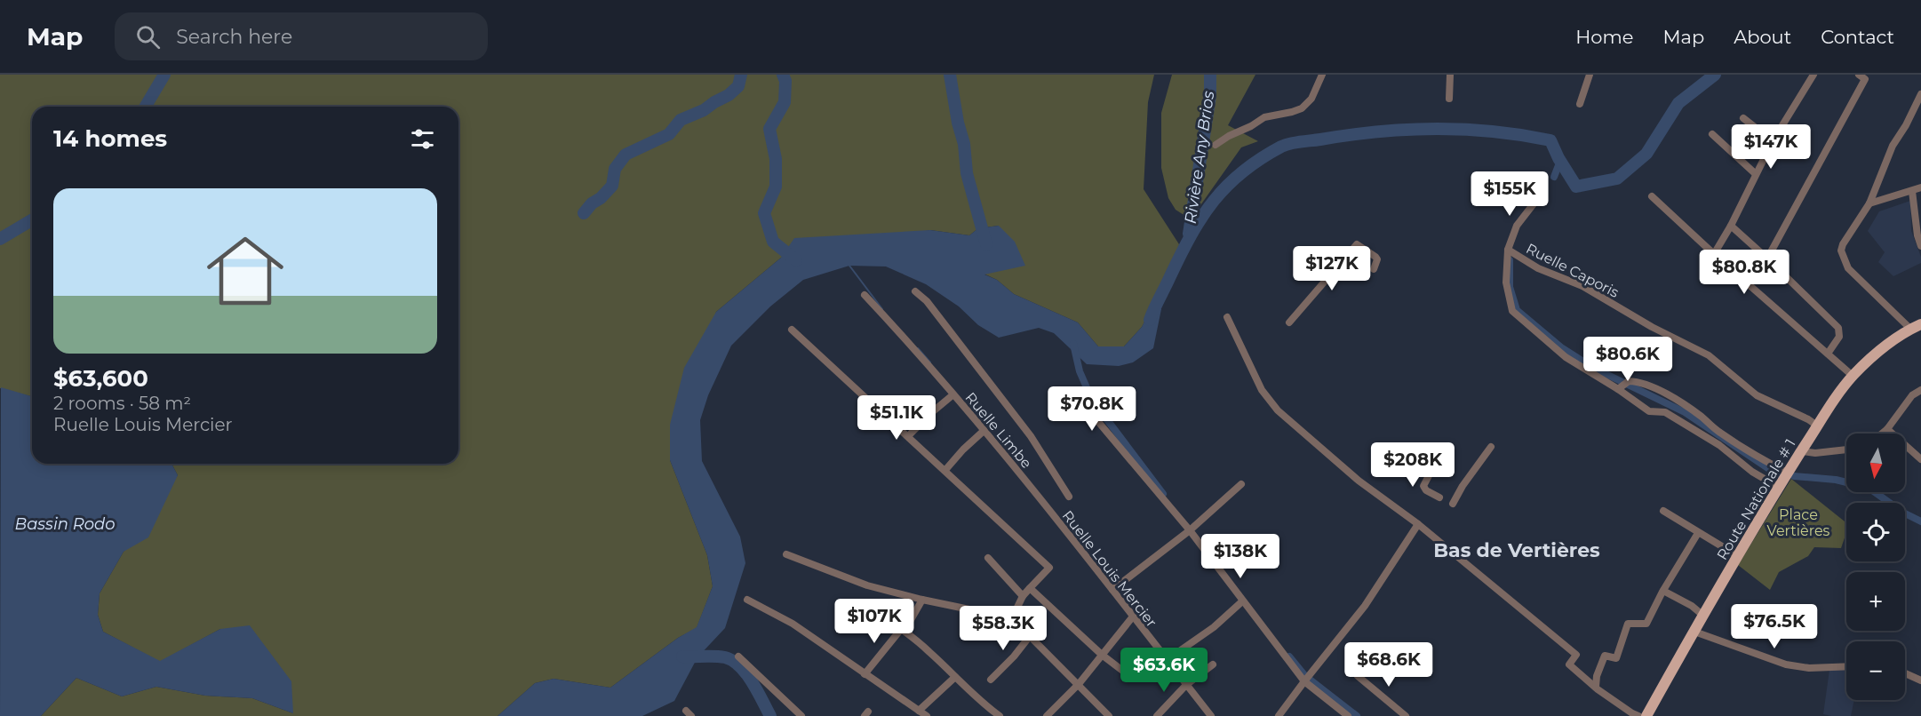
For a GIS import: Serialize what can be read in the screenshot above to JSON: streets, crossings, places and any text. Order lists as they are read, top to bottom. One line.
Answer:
{"streets":{"main road":["Route Nationale # 1"],"street":["Ruelle Caporis","Ruelle Limbe","Ruelle Louis Mercier"]},"crossings":[["Ruelle Caporis","Route Nationale # 1"],["Ruelle Limbe","Ruelle Louis Mercier"]],"districts":["Bas de Vertières"],"water":["Rivière Any Brios","Bassin Rodo"],"parks":["Place Vertières"],"north":"bottom","page":{"header":"Map","search":"Search here","nav":["Home","Map","About","Contact"],"heading":"14 homes","price":["$147K","$155K","$127K","$80.8K","$80.6K","$70.8K","$51.1K","$208K","$138K","$107K","$76.5K","$58.3K","$68.6K","$63.6K"],"list":[{"name":"$63,600","note":"2 rooms · 58 m² · Ruelle Louis Mercier"}],"map_buttons":["+","−"]}}
